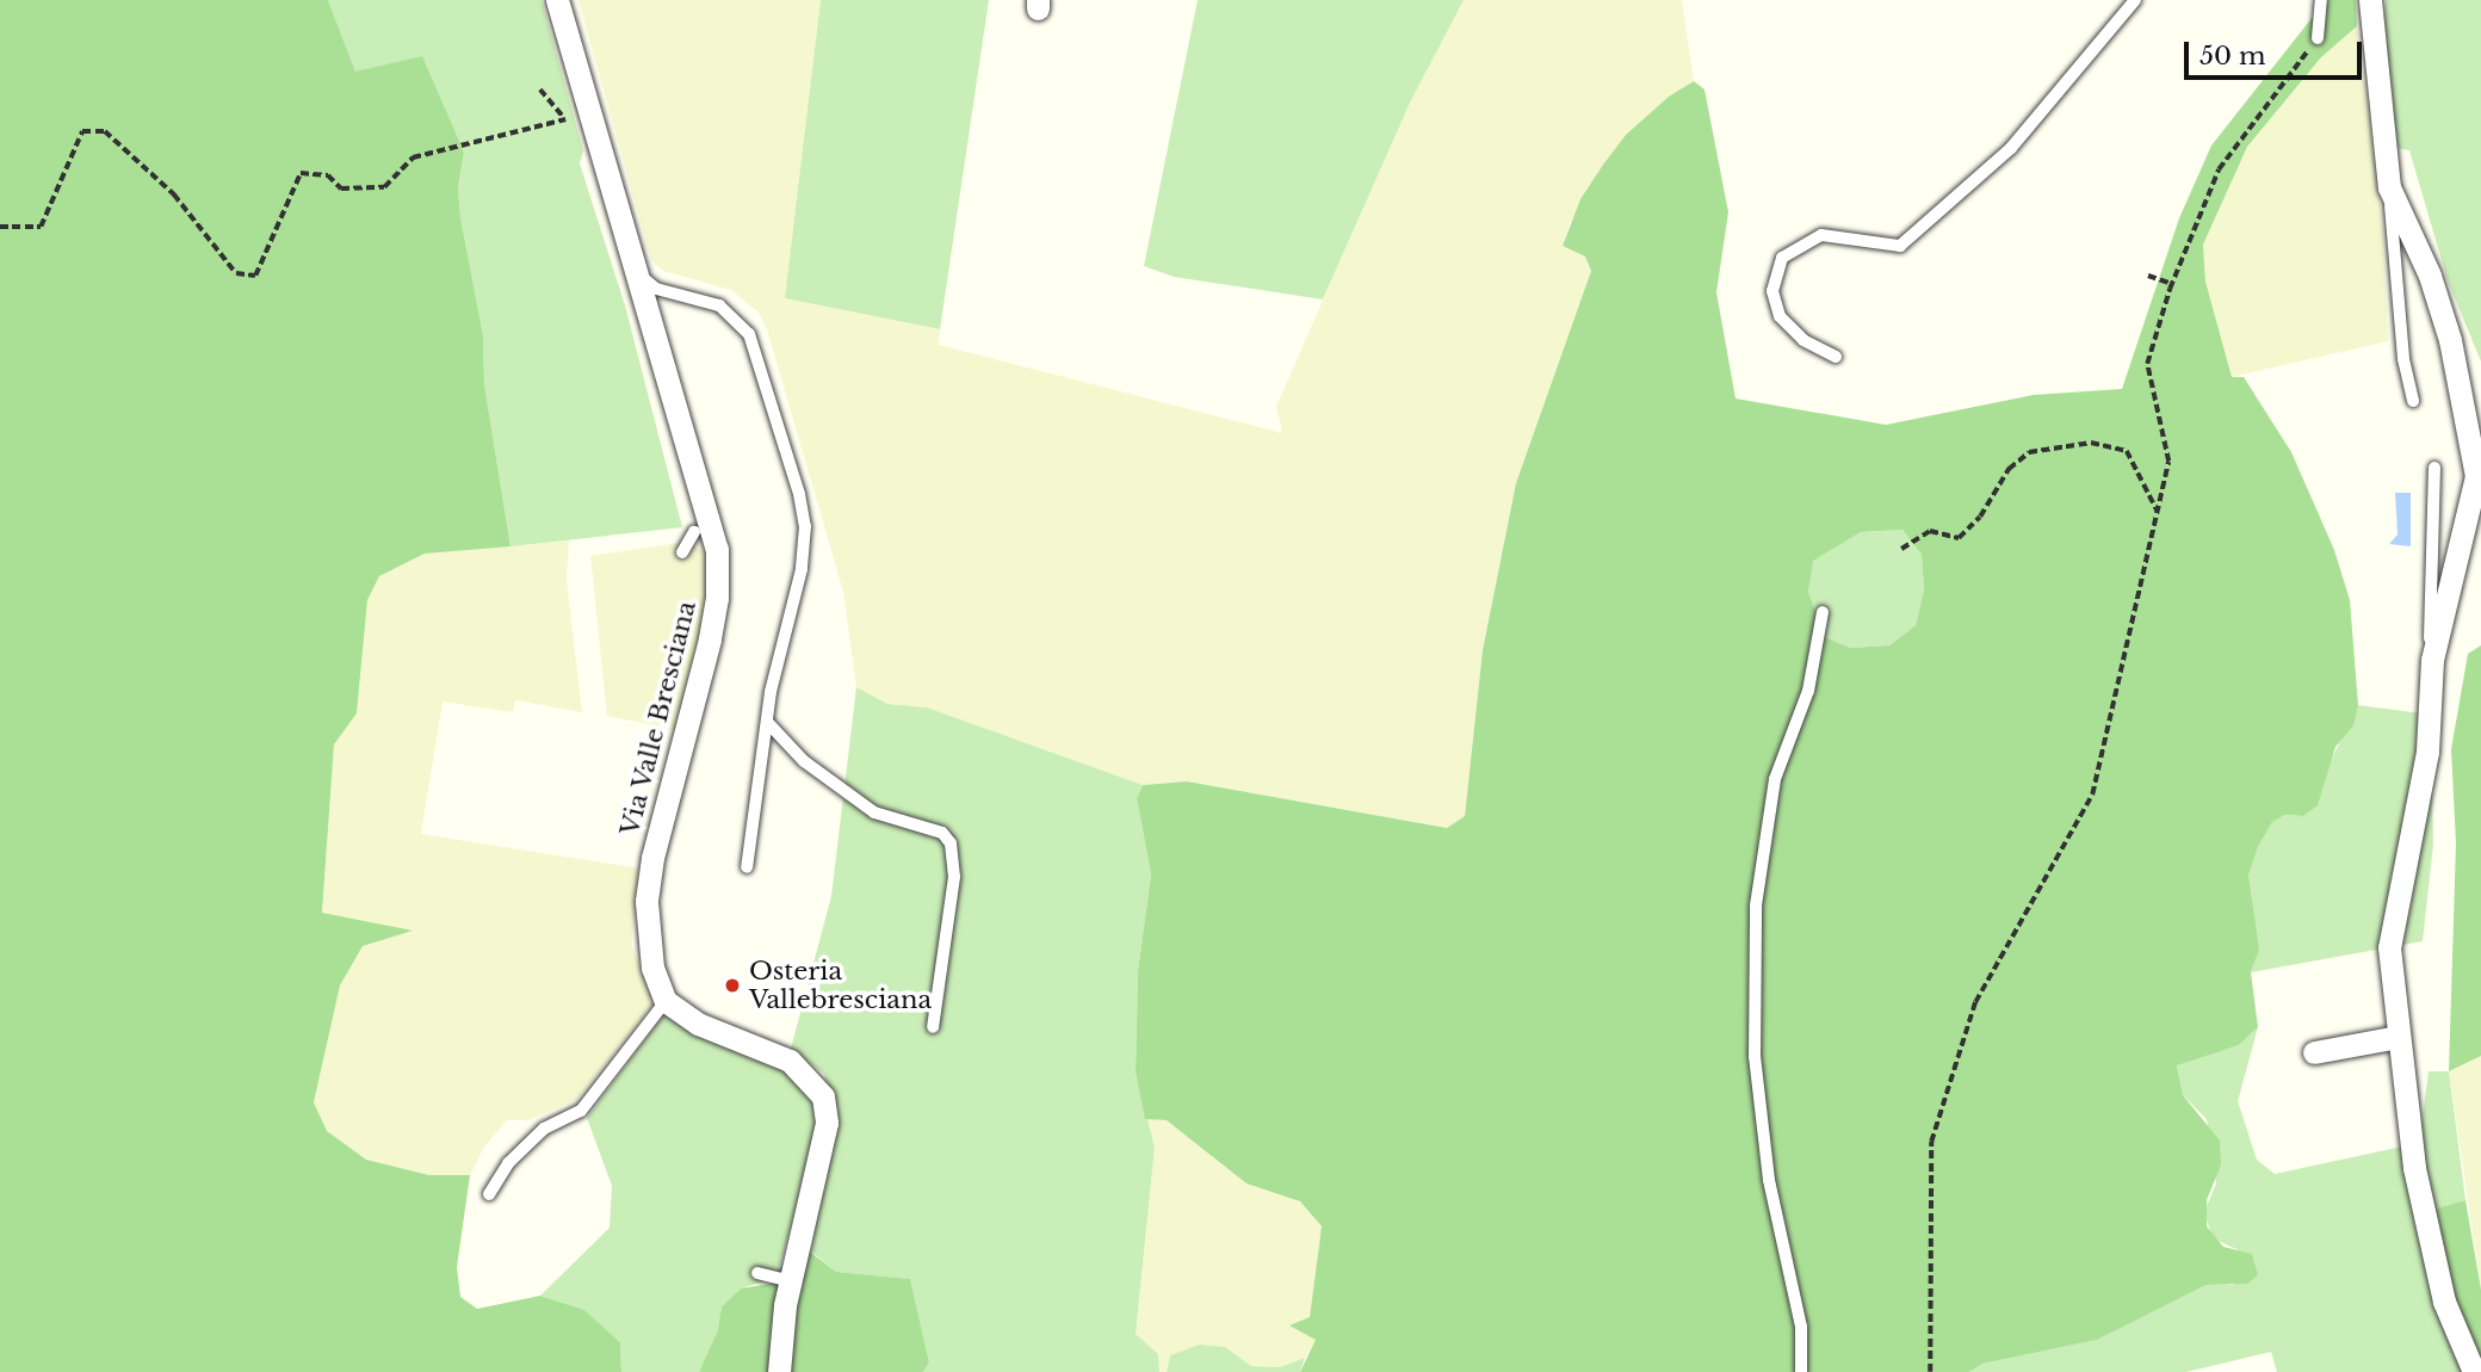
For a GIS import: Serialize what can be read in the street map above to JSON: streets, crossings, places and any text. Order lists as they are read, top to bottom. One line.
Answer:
{"streets":{"street":["Via Valle Bresciana"]},"places":["Osteria Vallebresciana"],"scale_bar":"50 m"}
